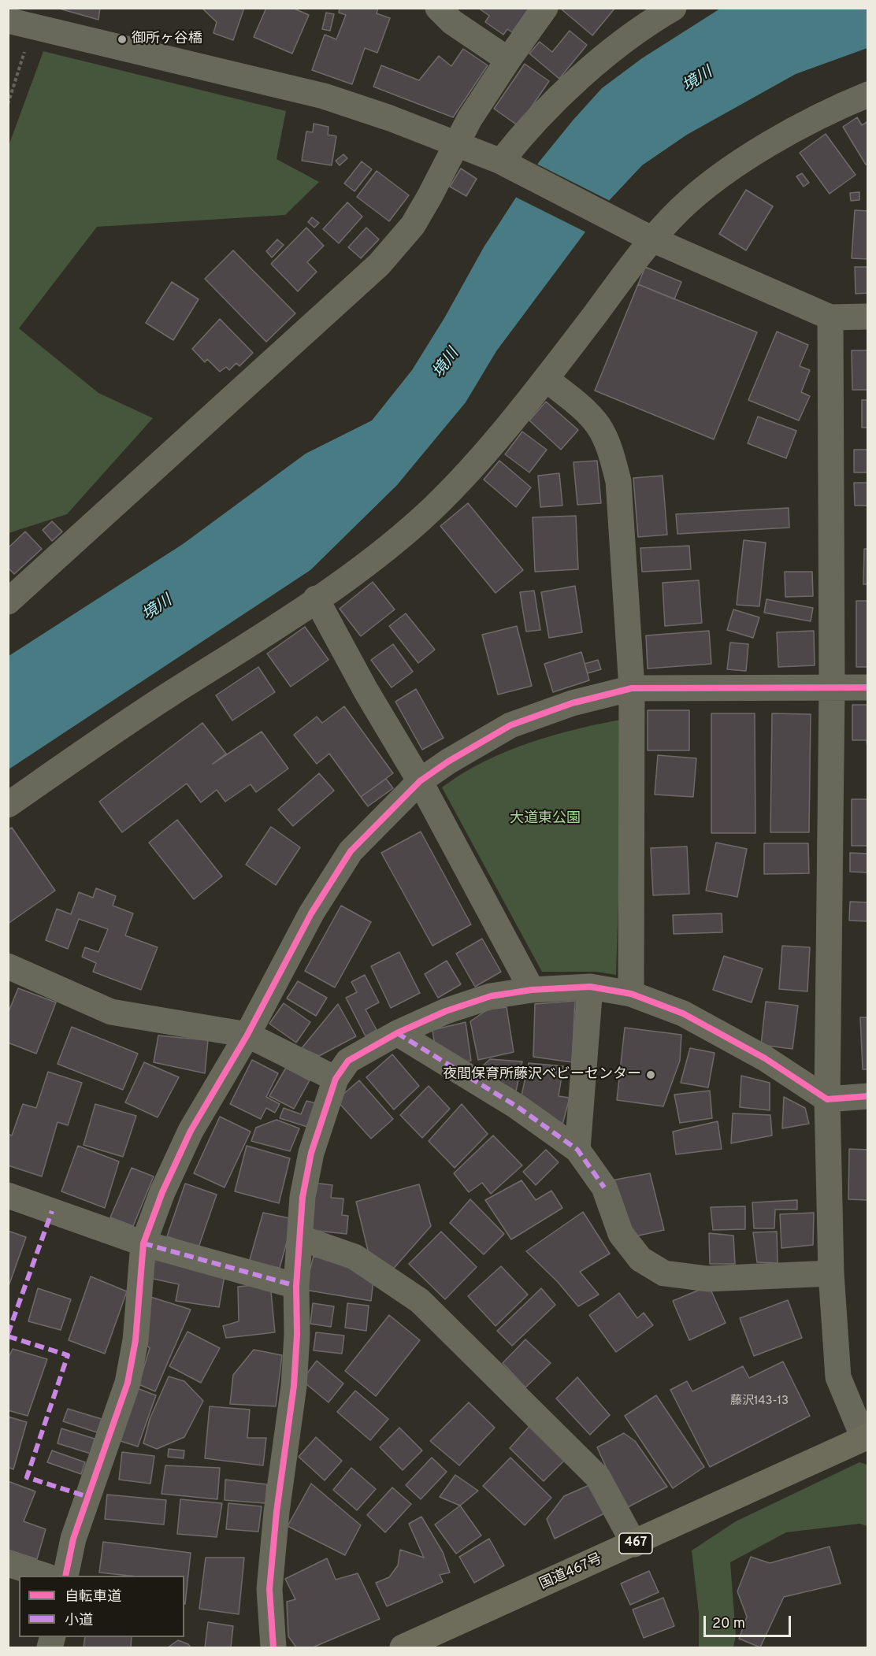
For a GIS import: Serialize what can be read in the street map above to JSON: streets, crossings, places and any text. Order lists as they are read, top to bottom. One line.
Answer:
{"streets":{"highway":["467","国道467号"]},"water":["境川"],"parks":["大道東公園"],"places":["御所ヶ谷橋","夜間保育所藤沢ベビーセンター"],"house_numbers":["藤沢143-13"],"legend":["自転車道","小道"],"scale_bar":"20 m"}
